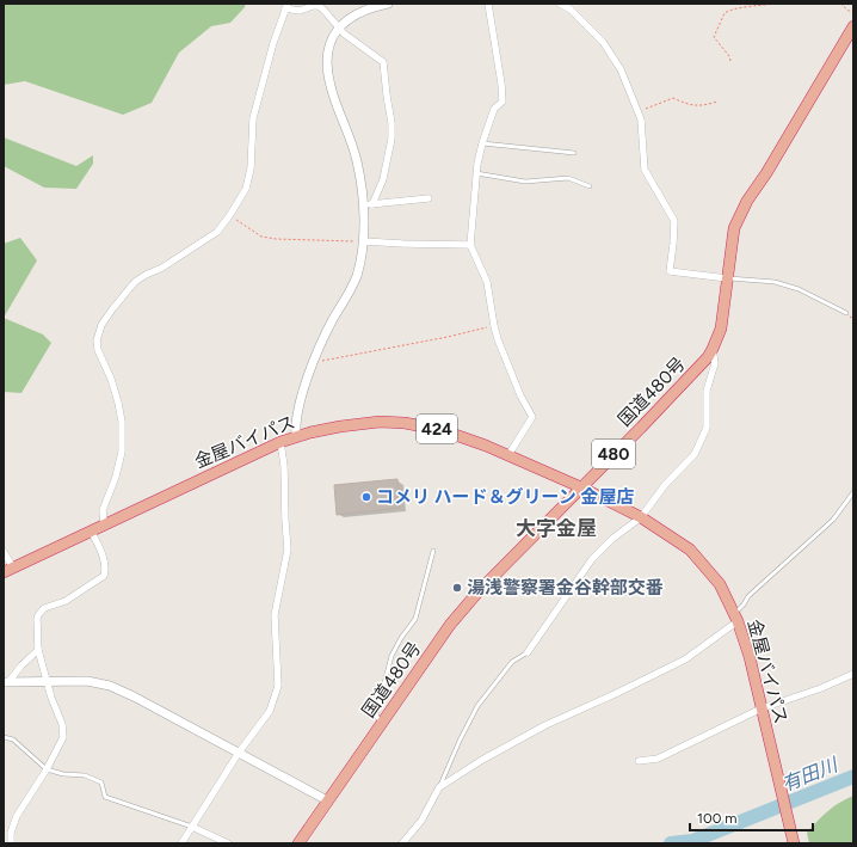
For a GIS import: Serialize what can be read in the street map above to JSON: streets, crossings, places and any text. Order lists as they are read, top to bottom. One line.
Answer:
{"streets":{"highway":["国道480号","424","金屋バイパス","480"]},"crossings":[["国道480号","金屋バイパス"]],"districts":["大字金屋"],"water":["有田川"],"places":["コメリ ハード＆グリーン 金屋店","湯浅警察署金谷幹部交番"],"scale_bar":"100 m"}
